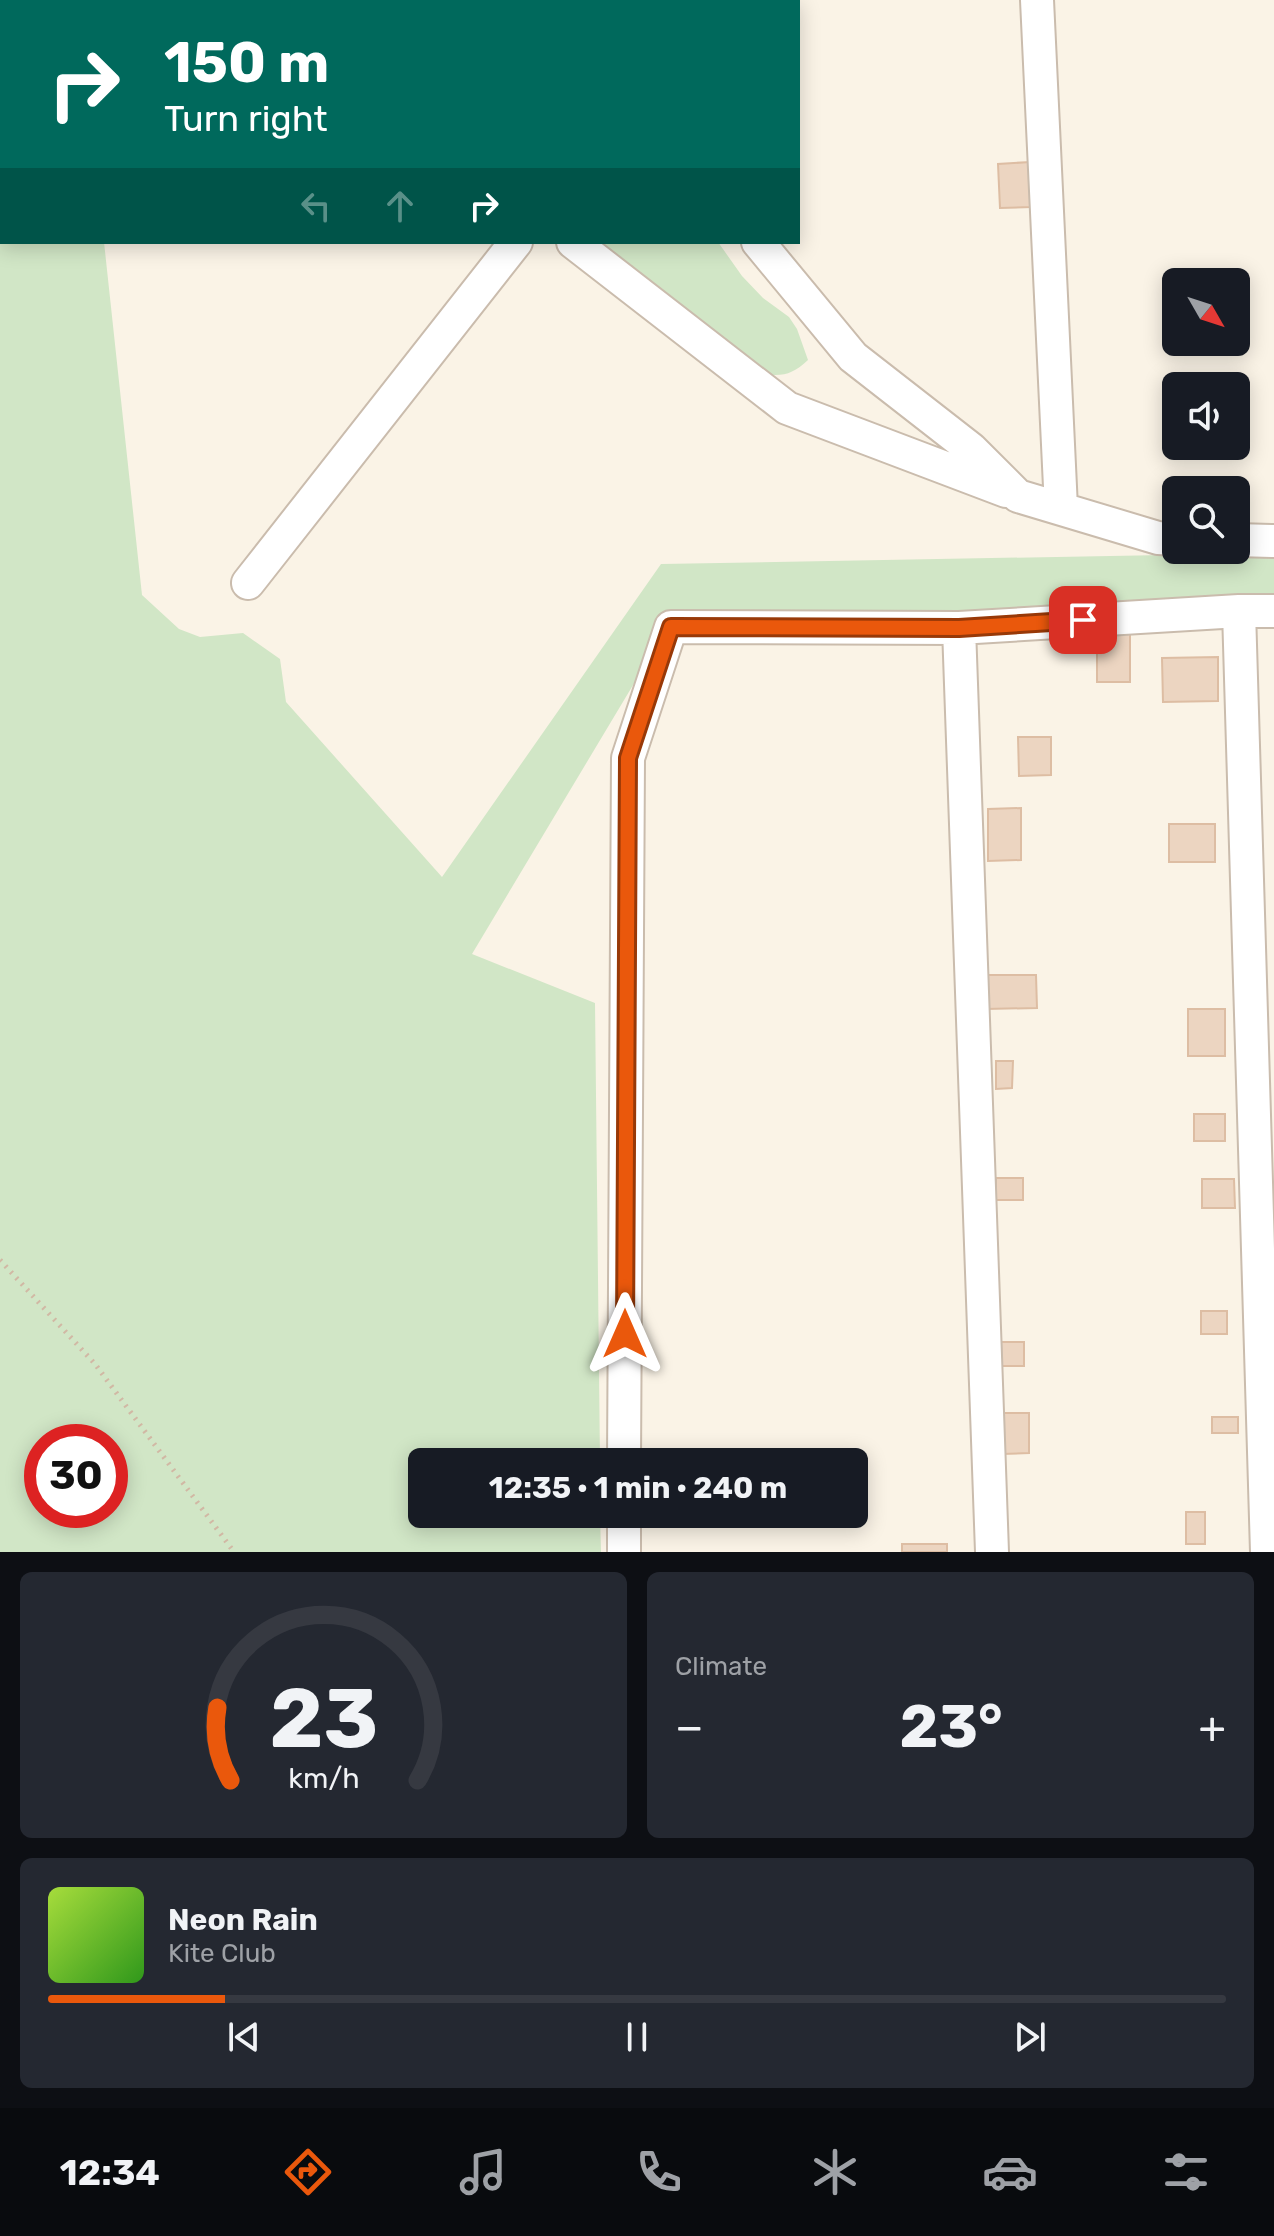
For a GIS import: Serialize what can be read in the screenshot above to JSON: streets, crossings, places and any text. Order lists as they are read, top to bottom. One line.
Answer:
{"north":"bottom right","page":{"turn":["150 m","Turn right"],"limit":"30","trip":"12:35 · 1 min · 240 m","tile":"Climate","heat":["−","23°","+"],"song":["Neon Rain","Kite Club"],"tabs":"12:34","gauge":["23","km/h"]}}
